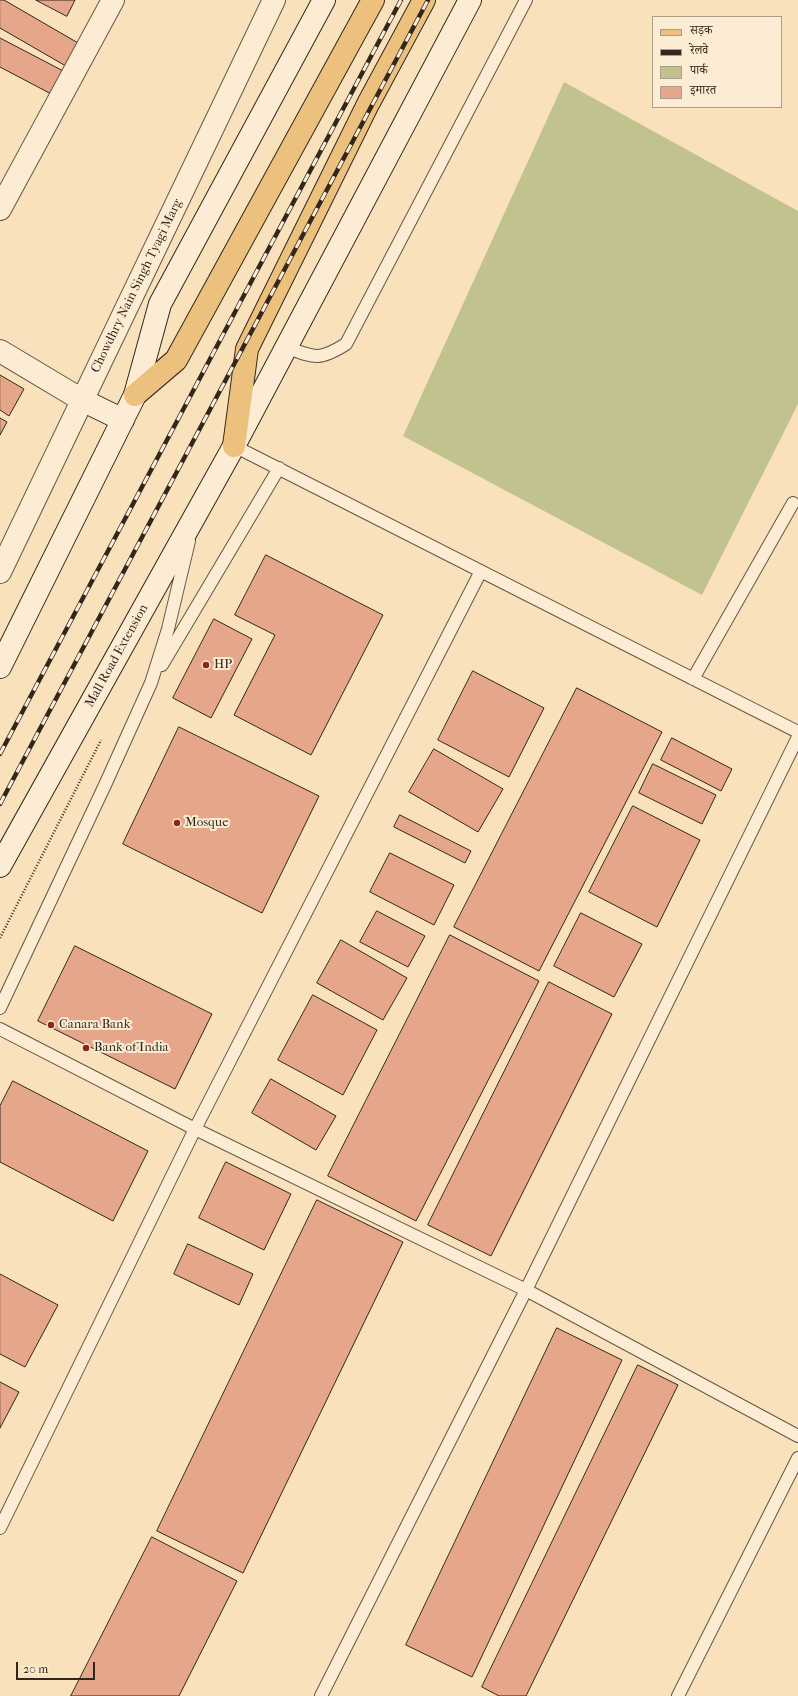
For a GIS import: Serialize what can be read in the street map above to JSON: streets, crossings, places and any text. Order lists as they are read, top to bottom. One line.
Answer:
{"streets":{"main road":["Chowdhry Nain Singh Tyagi Marg","Mall Road Extension"]},"places":["HP","Mosque","Canara Bank","Bank of India"],"legend":["सड़क","रेलवे","पार्क","इमारत"],"scale_bar":"20 m"}
